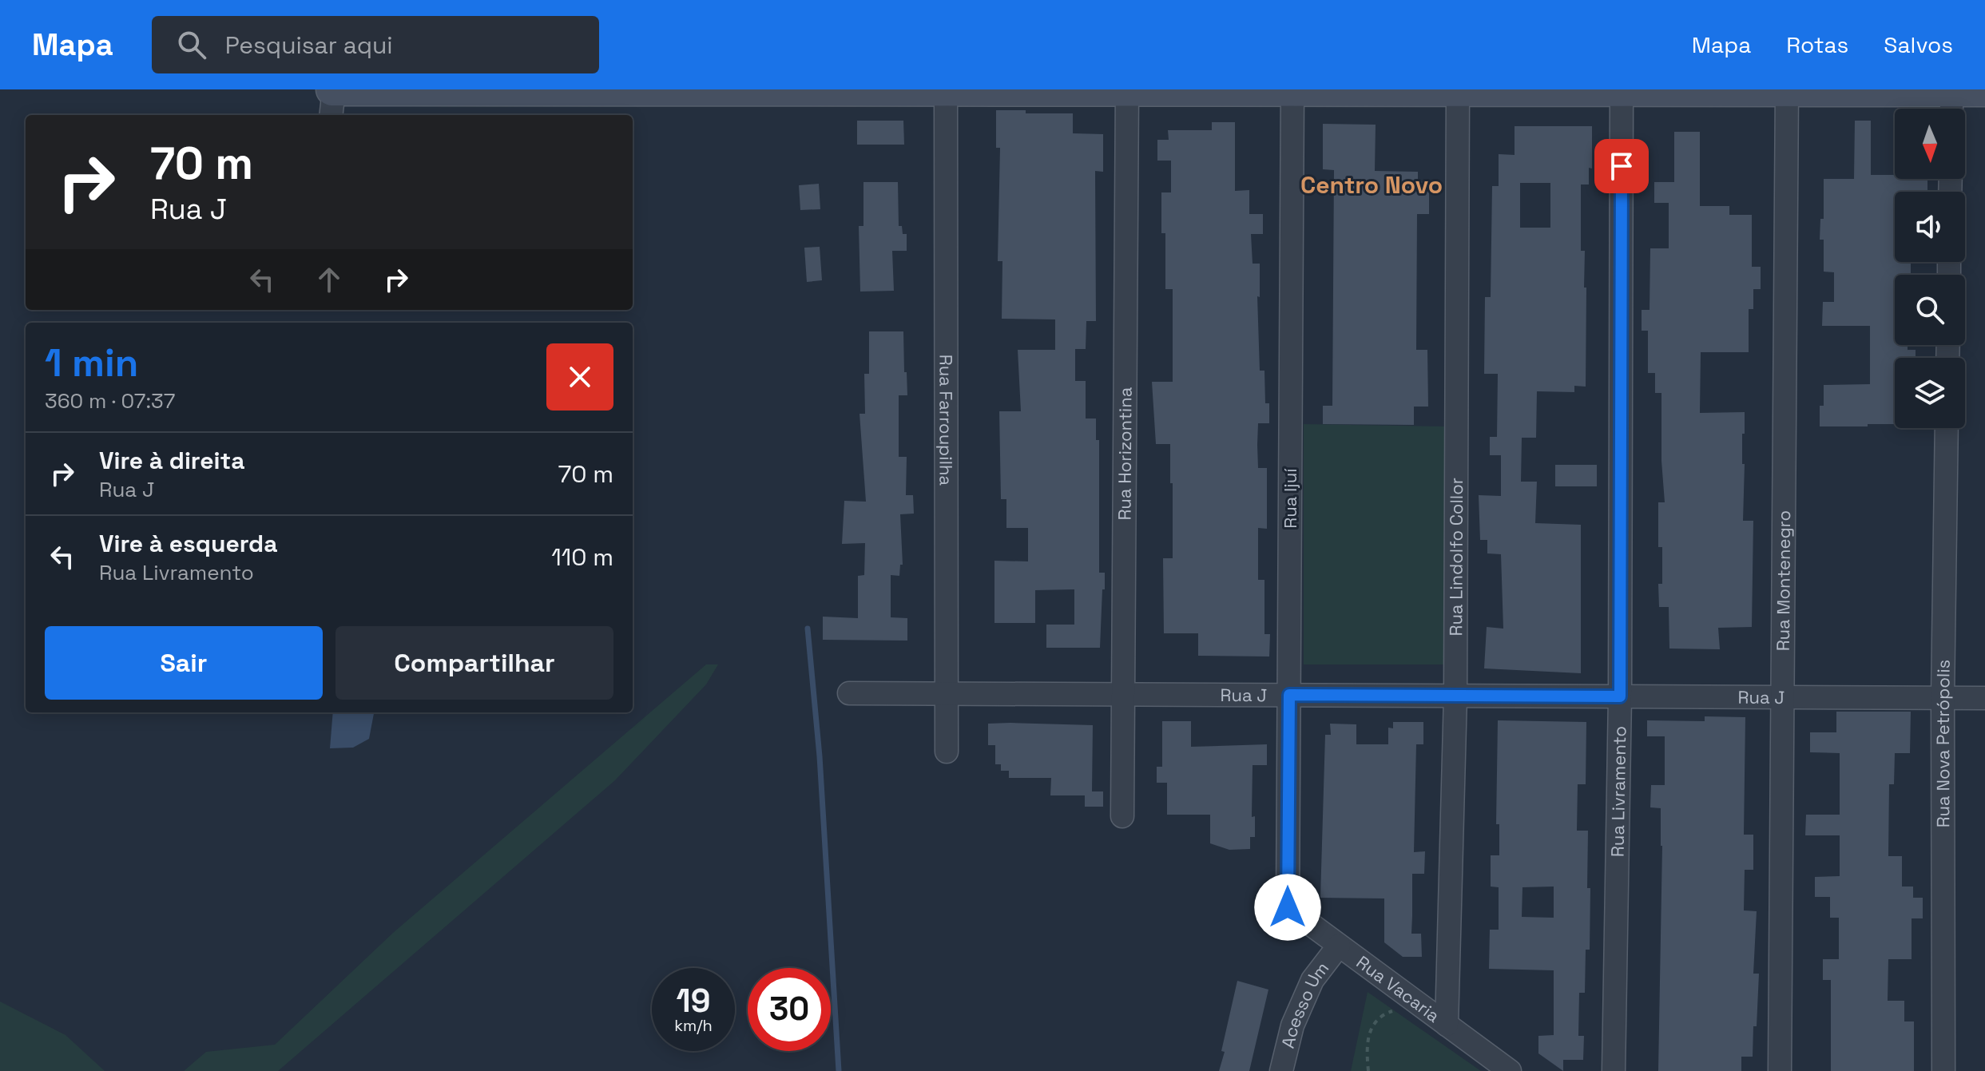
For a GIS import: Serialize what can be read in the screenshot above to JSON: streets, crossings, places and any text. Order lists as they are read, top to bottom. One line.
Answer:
{"streets":{"street":["Rua Farroupilha","Rua Horizontina","Rua Ijuí","Rua Lindolfo Collor","Rua Montenegro","Rua J","Rua Nova Petrópolis","Rua Livramento","Rua Vacaria","Acesso Um"]},"crossings":[["Rua Farroupilha","Rua J"],["Rua Horizontina","Rua J"],["Rua Ijuí","Rua J"],["Rua Ijuí","Rua Vacaria"],["Rua Lindolfo Collor","Rua J"],["Rua Lindolfo Collor","Rua Vacaria"],["Rua Montenegro","Rua J"],["Rua J","Rua Nova Petrópolis"],["Rua J","Rua Livramento"],["Rua Vacaria","Acesso Um"]],"districts":["Centro Novo"],"north":"bottom","page":{"header":"Mapa","search":"Pesquisar aqui","nav":["Mapa","Rotas","Salvos"],"turn":["70 m","Rua J"],"heading":["1 min","360 m · 07:37"],"list":[{"name":"Vire à direita","note":"Rua J","value":"70 m"},{"name":"Vire à esquerda","note":"Rua Livramento","value":"110 m"}],"buttons":["Sair","Compartilhar"],"speed":"19 km/h","limit":"30"}}
